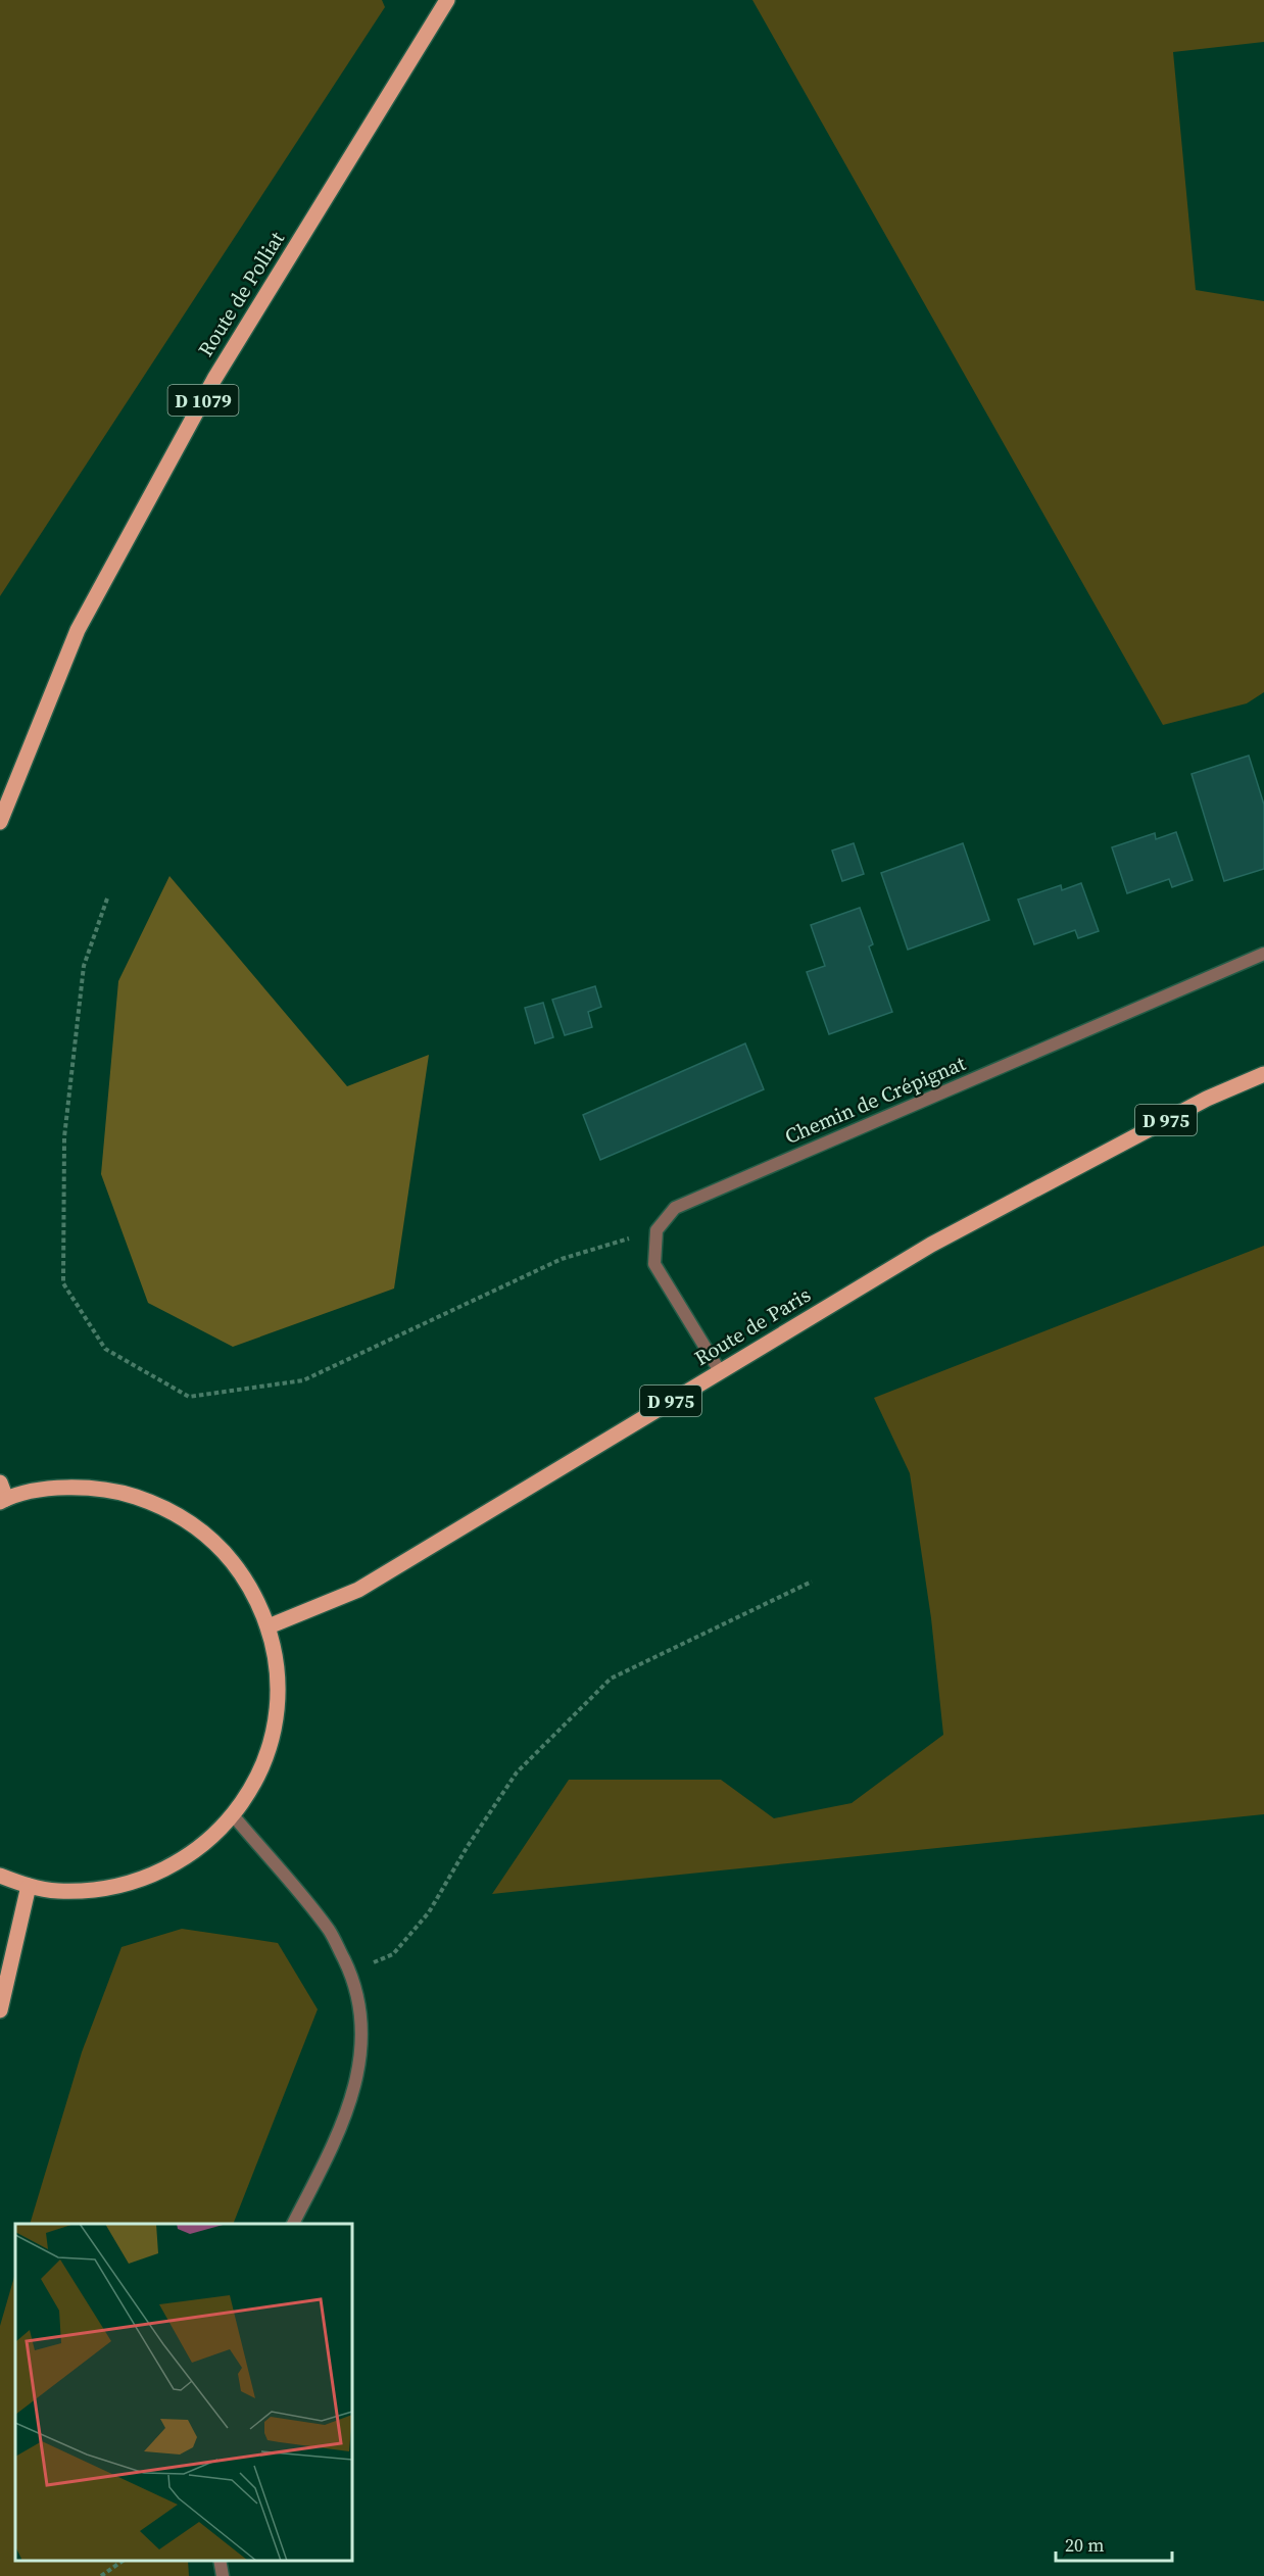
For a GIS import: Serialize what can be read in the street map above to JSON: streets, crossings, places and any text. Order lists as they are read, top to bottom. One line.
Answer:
{"streets":{"main road":["Route de Polliat","D 1079","D 975","Route de Paris"],"street":["Chemin de Crépignat"]},"scale_bar":"20 m"}
